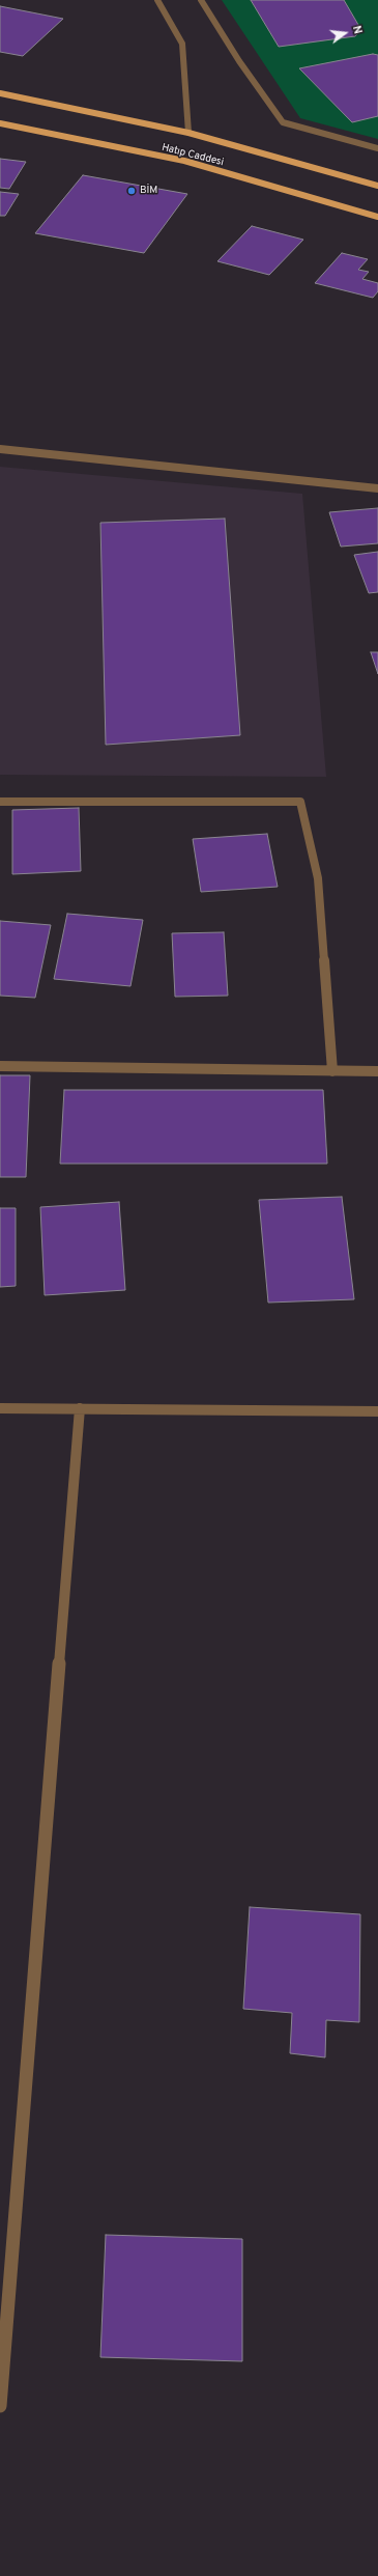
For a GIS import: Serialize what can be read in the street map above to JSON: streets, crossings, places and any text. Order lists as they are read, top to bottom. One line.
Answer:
{"streets":{"main road":["Hatıp Caddesi"]},"places":["BİM"],"north":"right"}
